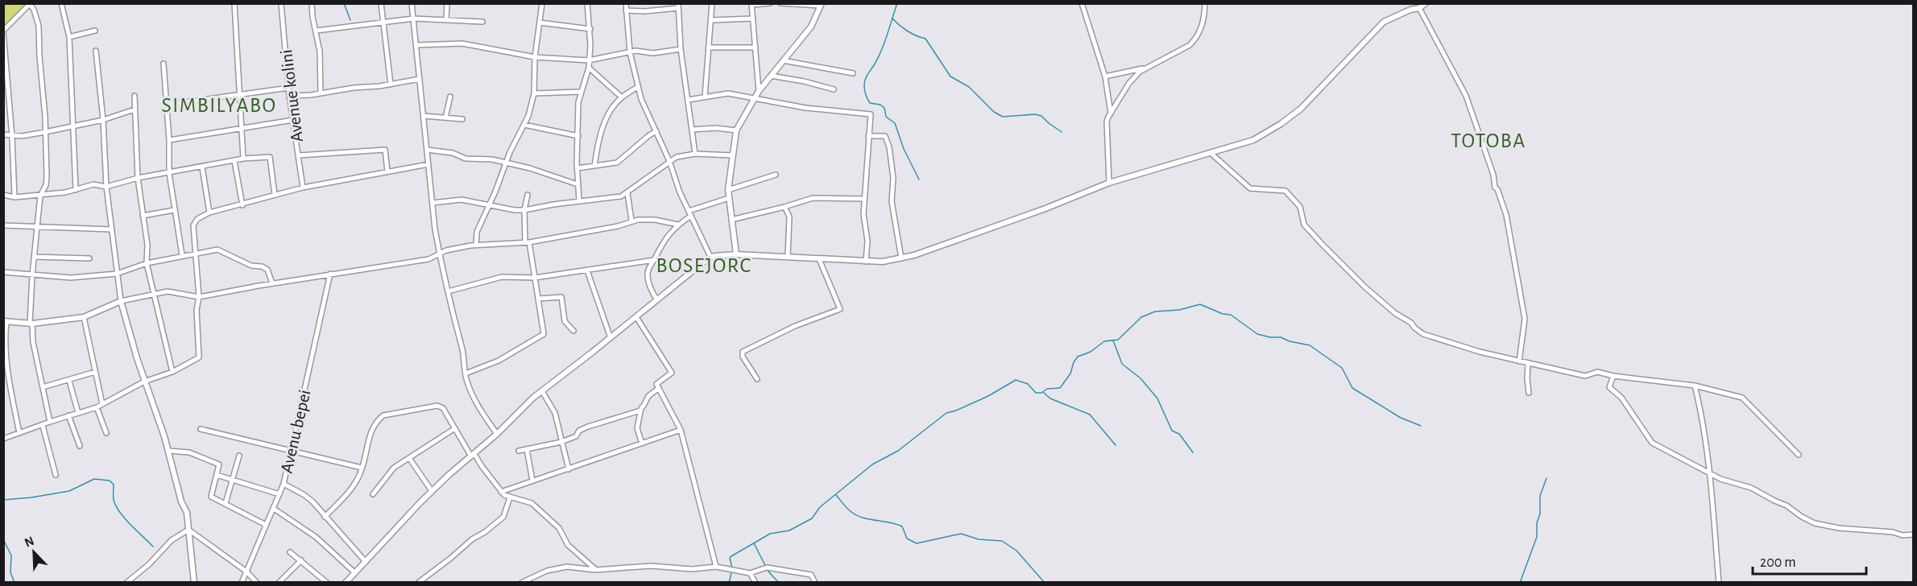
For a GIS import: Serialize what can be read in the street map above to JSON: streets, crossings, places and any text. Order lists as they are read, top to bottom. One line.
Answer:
{"streets":{"street":["Avenue kolini","Avenu bepei"]},"districts":["SIMBILYABO","TOTOBA","BOSEJORC"],"scale_bar":"200 m","north":"top left"}
